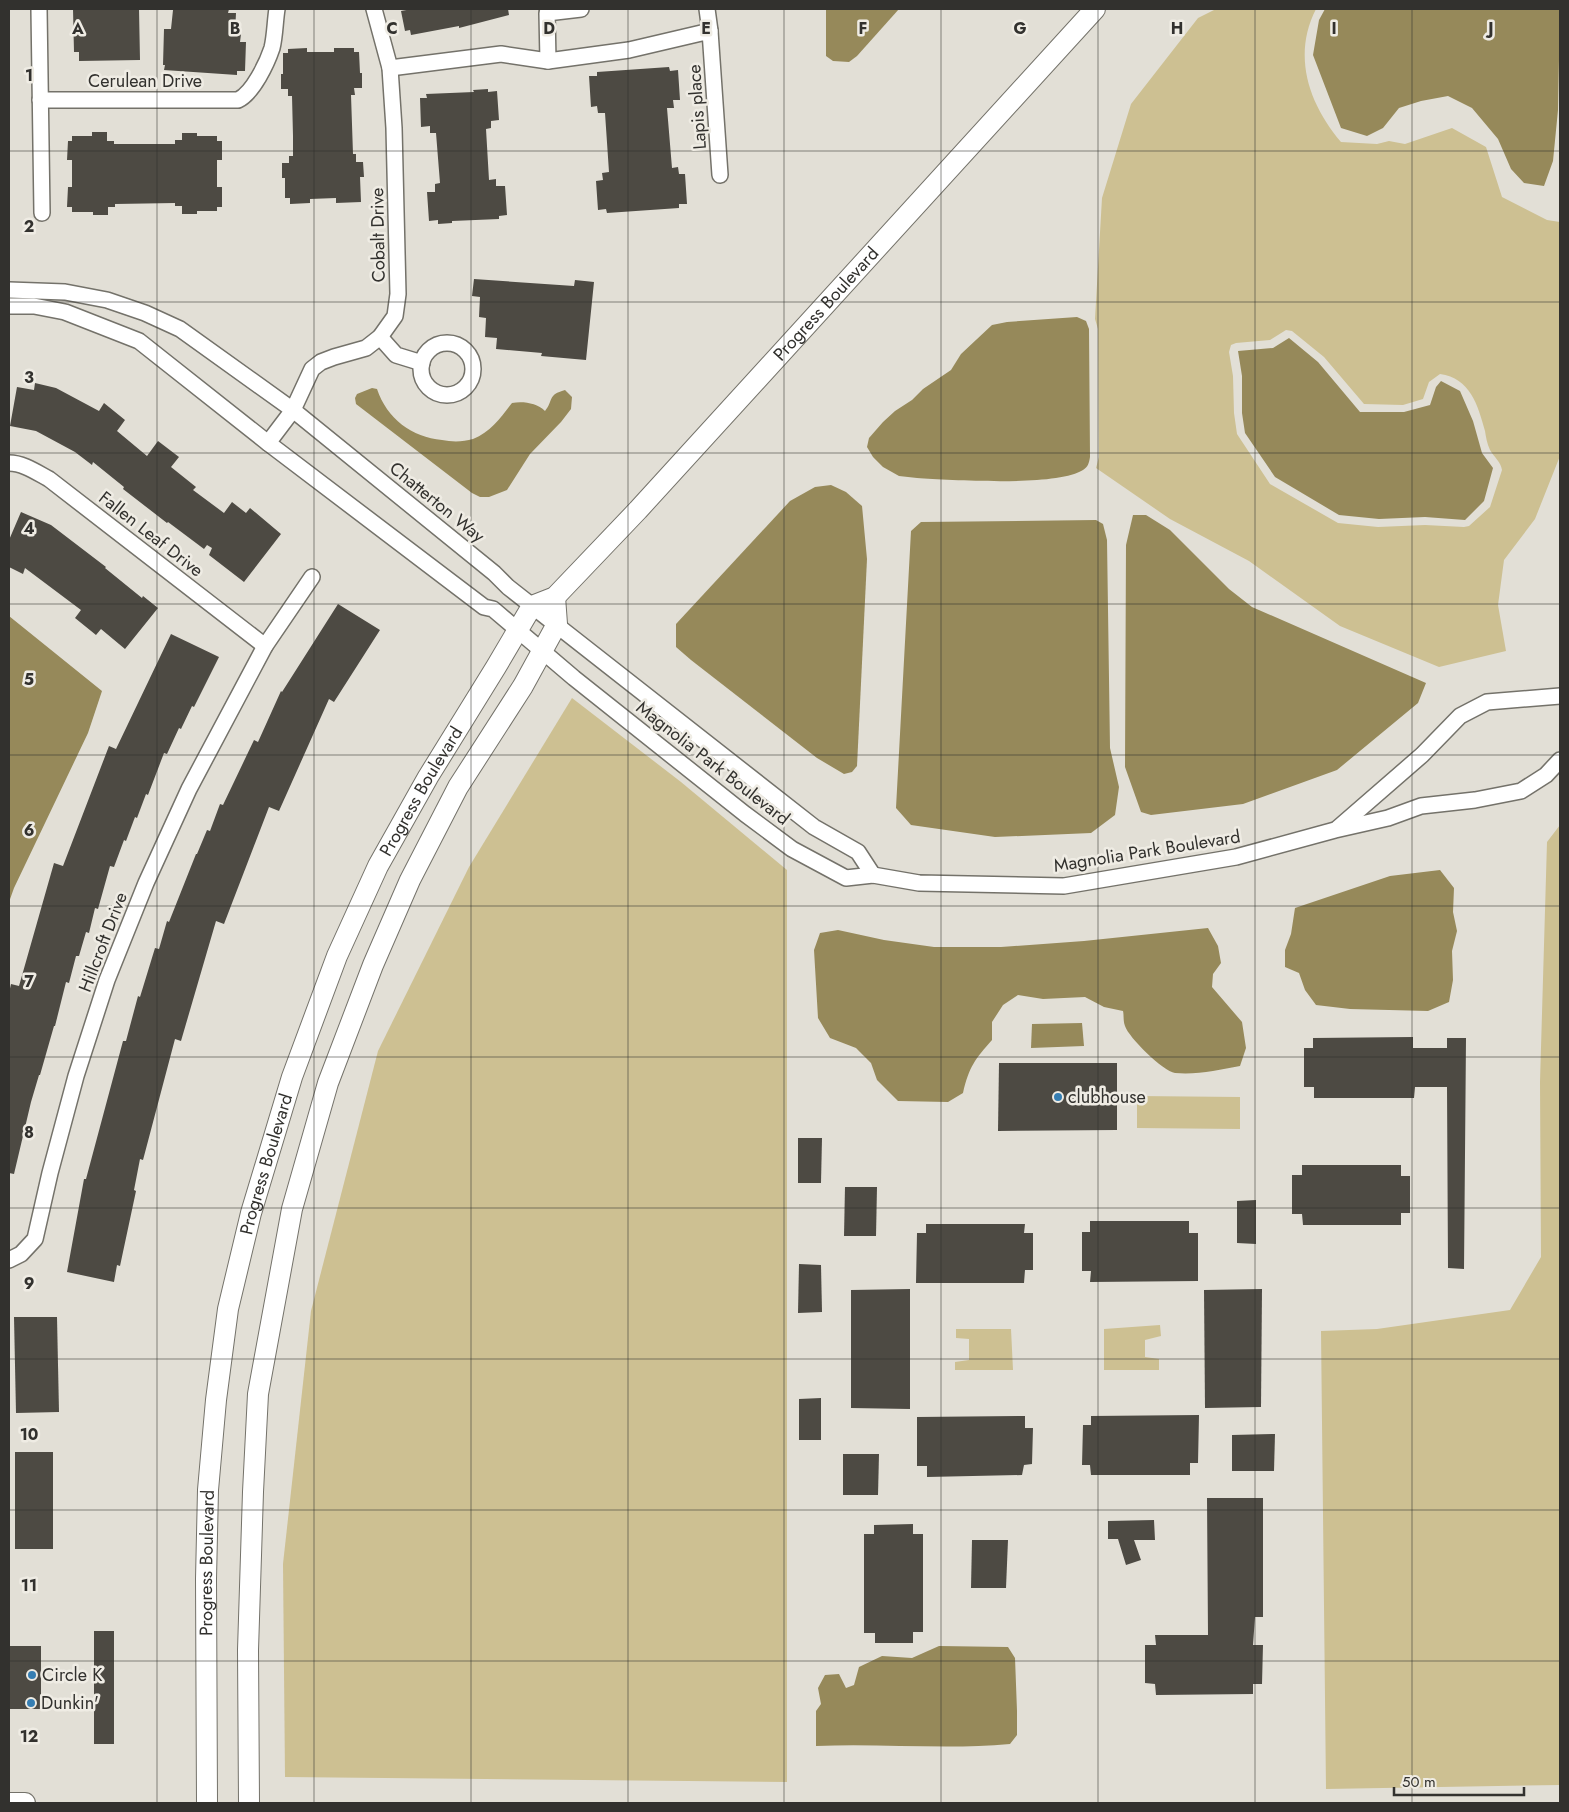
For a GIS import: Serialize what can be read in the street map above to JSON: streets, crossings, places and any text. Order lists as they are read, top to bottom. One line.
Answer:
{"streets":{"main road":["Progress Boulevard"],"street":["Cerulean Drive","Lapis place","Cobalt Drive","Chatterton Way","Fallen Leaf Drive","Magnolia Park Boulevard","Hillcroft Drive"]},"crossings":[["Cobalt Drive","Chatterton Way"],["Progress Boulevard","Chatterton Way"],["Progress Boulevard","Magnolia Park Boulevard"],["Chatterton Way","Magnolia Park Boulevard"],["Fallen Leaf Drive","Hillcroft Drive"]],"places":["clubhouse","Circle K","Dunkin'"],"scale_bar":"50 m","grid":{"columns":["A","B","C","D","E","F","G","H","I","J"],"rows":["1","2","3","4","5","6","7","8","9","10","11","12"]}}
